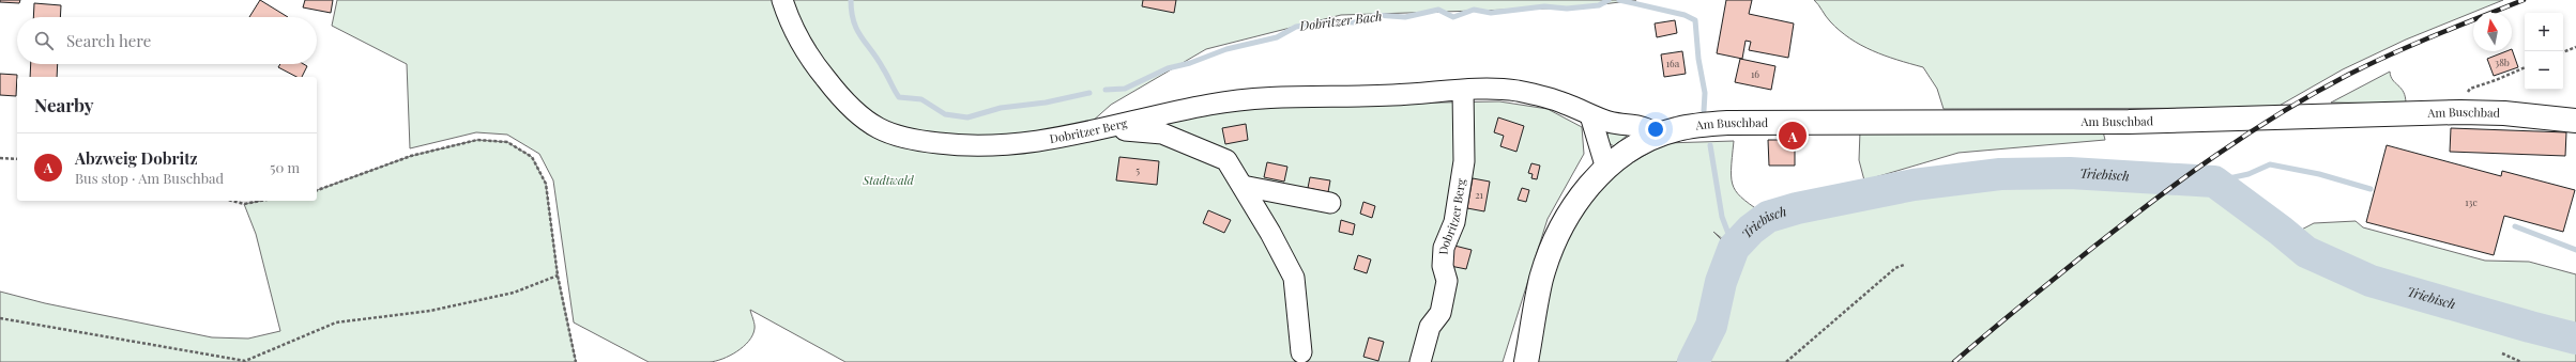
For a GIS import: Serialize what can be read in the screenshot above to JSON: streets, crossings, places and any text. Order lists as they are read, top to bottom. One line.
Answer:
{"streets":{"main road":["Am Buschbad"],"street":["Dobritzer Berg"]},"crossings":[["Am Buschbad","Dobritzer Berg"]],"water":["Dobritzer Bach","Triebisch"],"parks":["Stadtwald"],"house_numbers":["38b","16a","16","5","21","13c"],"north":"top","page":{"map_buttons":["+","−"],"search":"Search here","heading":"Nearby","pins":"A","list":[{"mark":"A","name":"Abzweig Dobritz","note":"Bus stop · Am Buschbad","value":"50 m"}]}}
